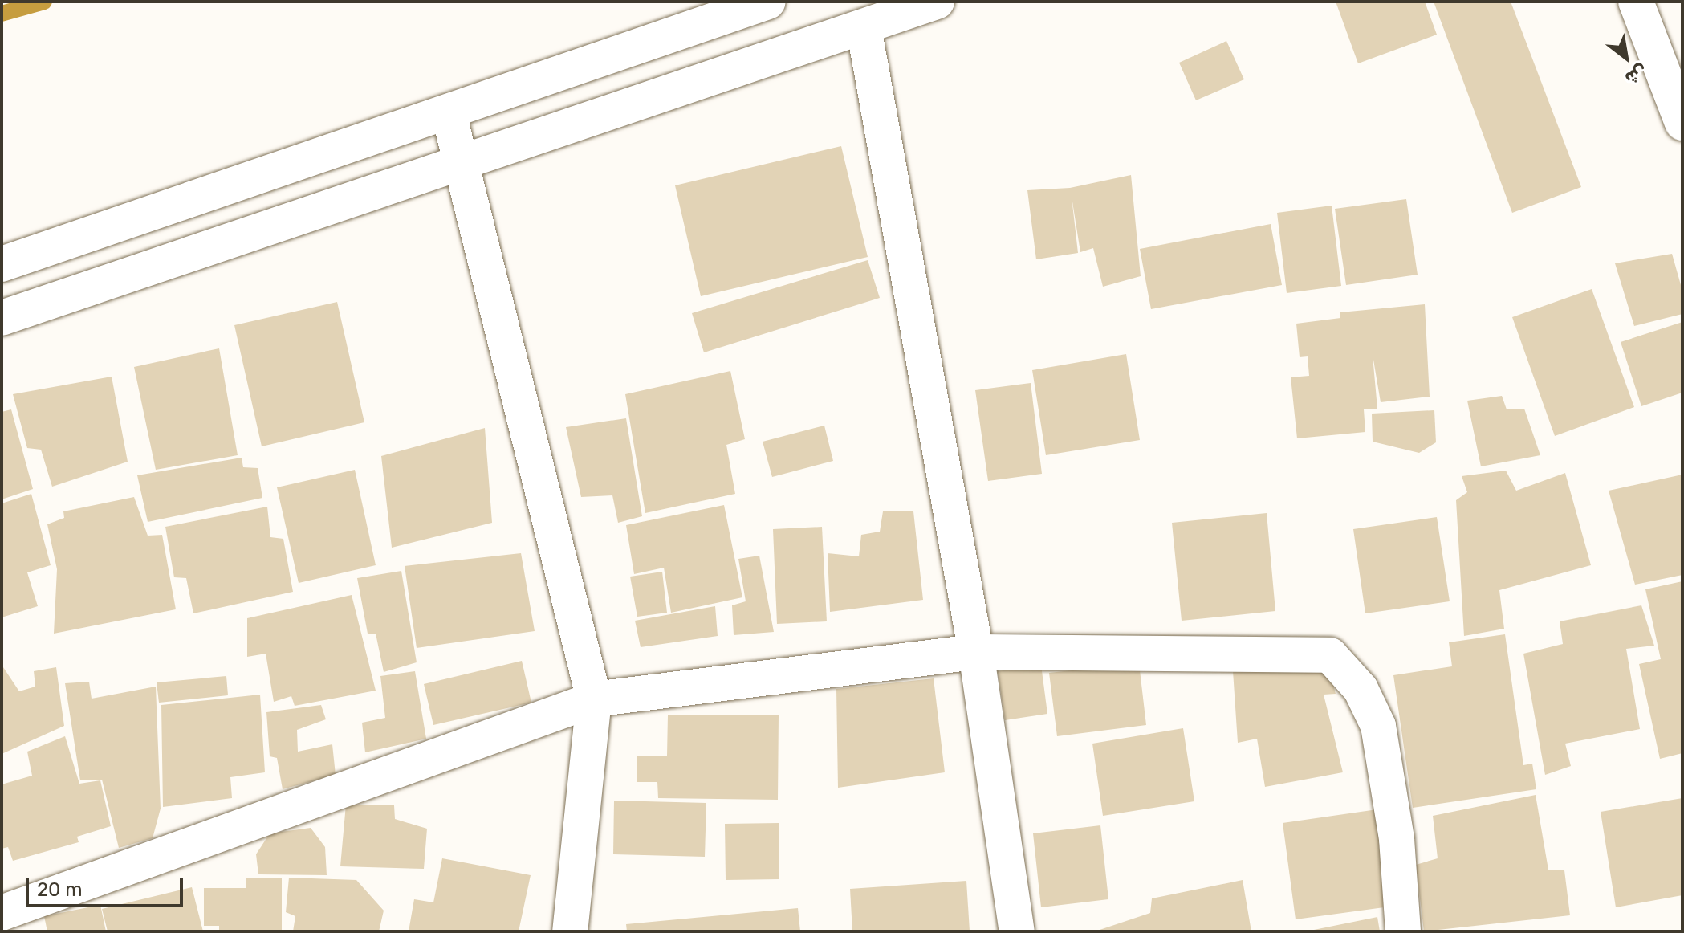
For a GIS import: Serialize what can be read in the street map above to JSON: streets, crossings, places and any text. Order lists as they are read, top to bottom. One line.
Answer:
{"scale_bar":"20 m","north":"bottom right"}
